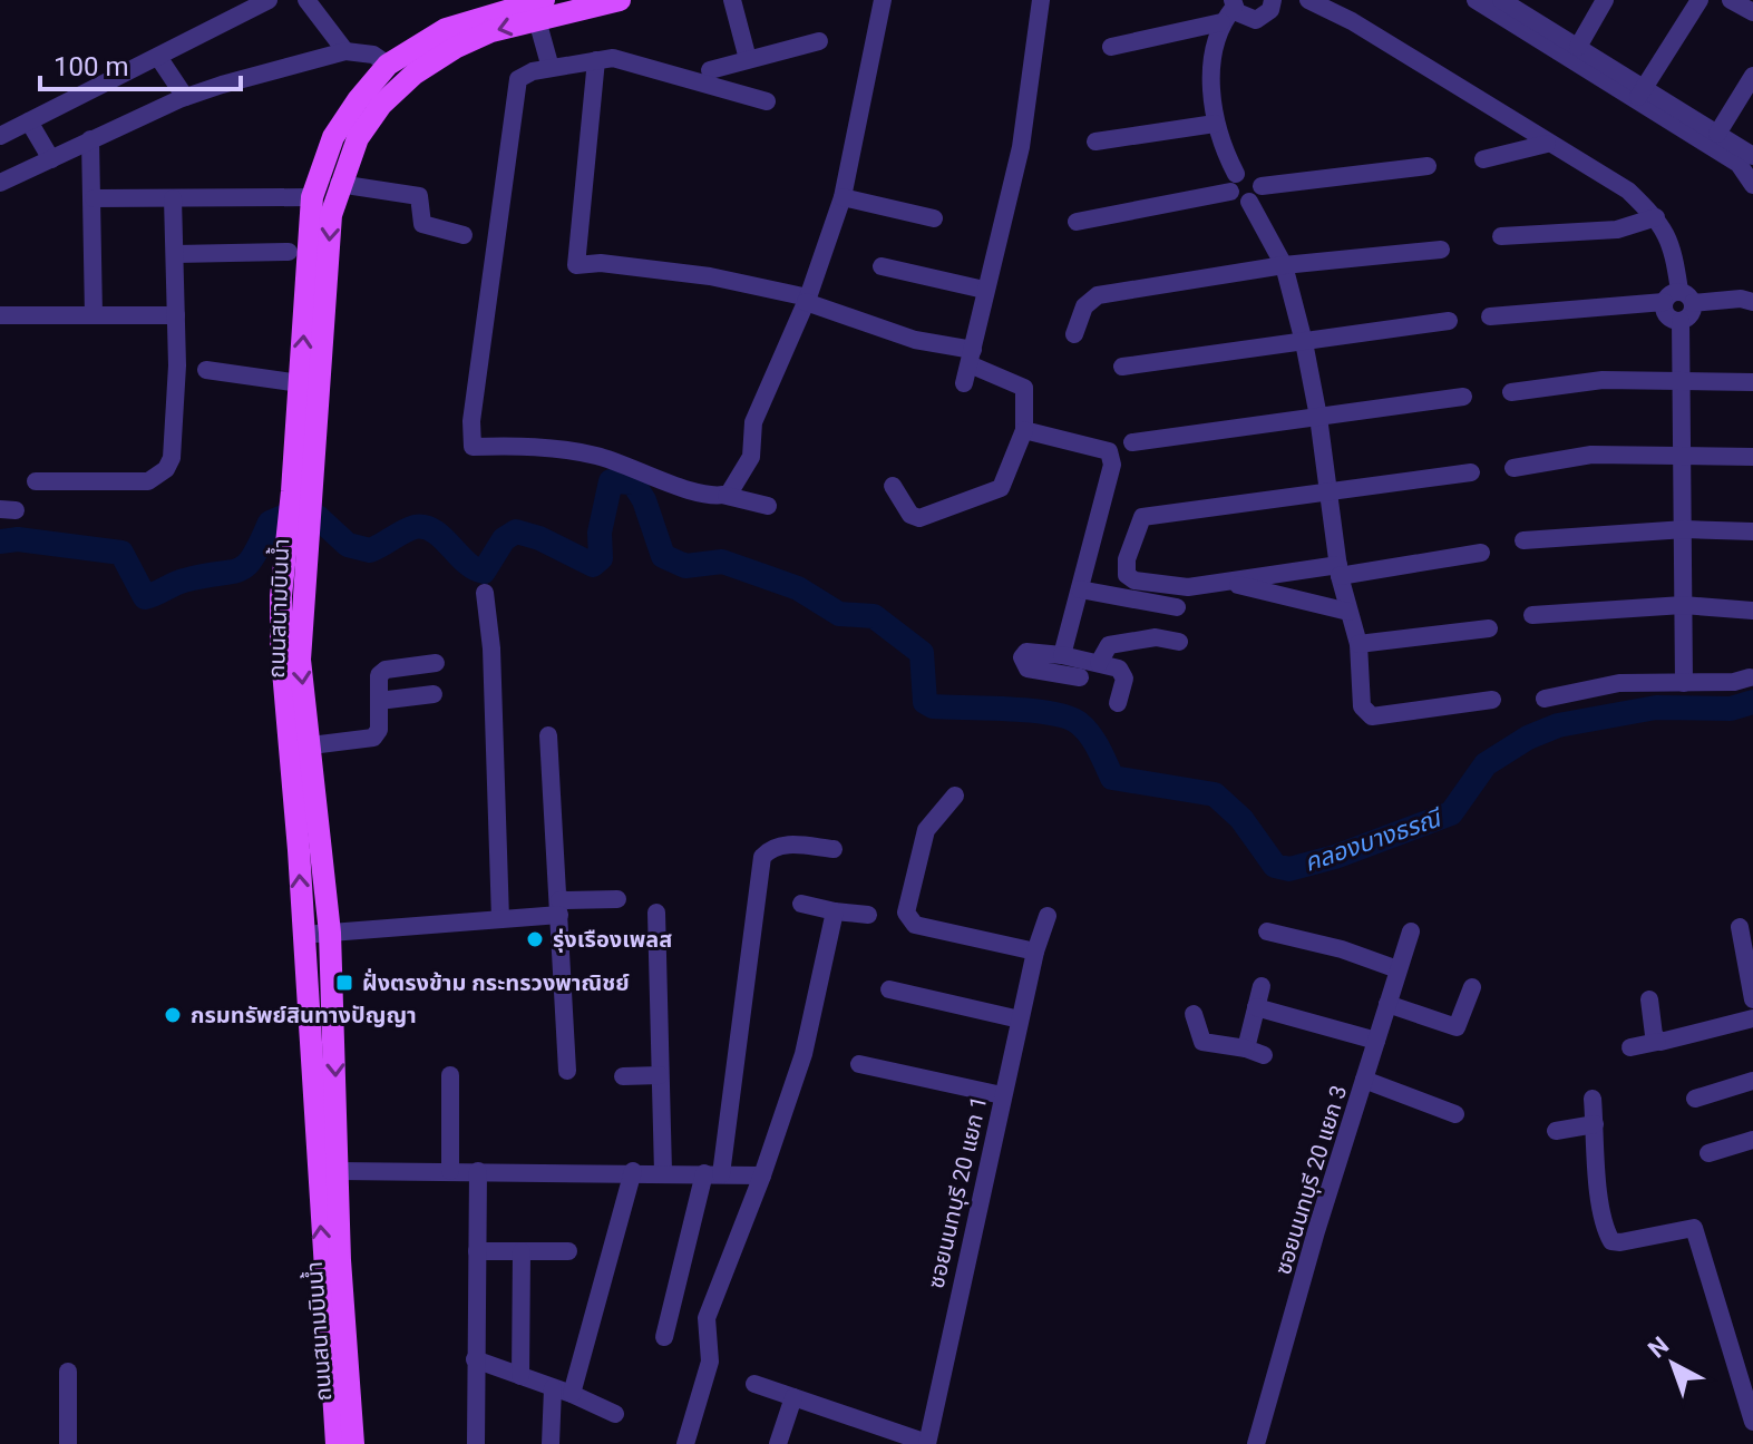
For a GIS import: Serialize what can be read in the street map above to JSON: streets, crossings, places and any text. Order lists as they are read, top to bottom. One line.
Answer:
{"streets":{"main road":["ถนนสนามบินน้ำ"],"street":["ซอยนนทบุรี 20 แยก 3","ซอยนนทบุรี 20 แยก 1"]},"water":["คลองบางธรณี"],"places":{"other":["รุ่งเรืองเพลส","กรมทรัพย์สินทางปัญญา"],"transit":["ฝั่งตรงข้าม กระทรวงพาณิชย์"]},"scale_bar":"100 m","north":"top left"}
